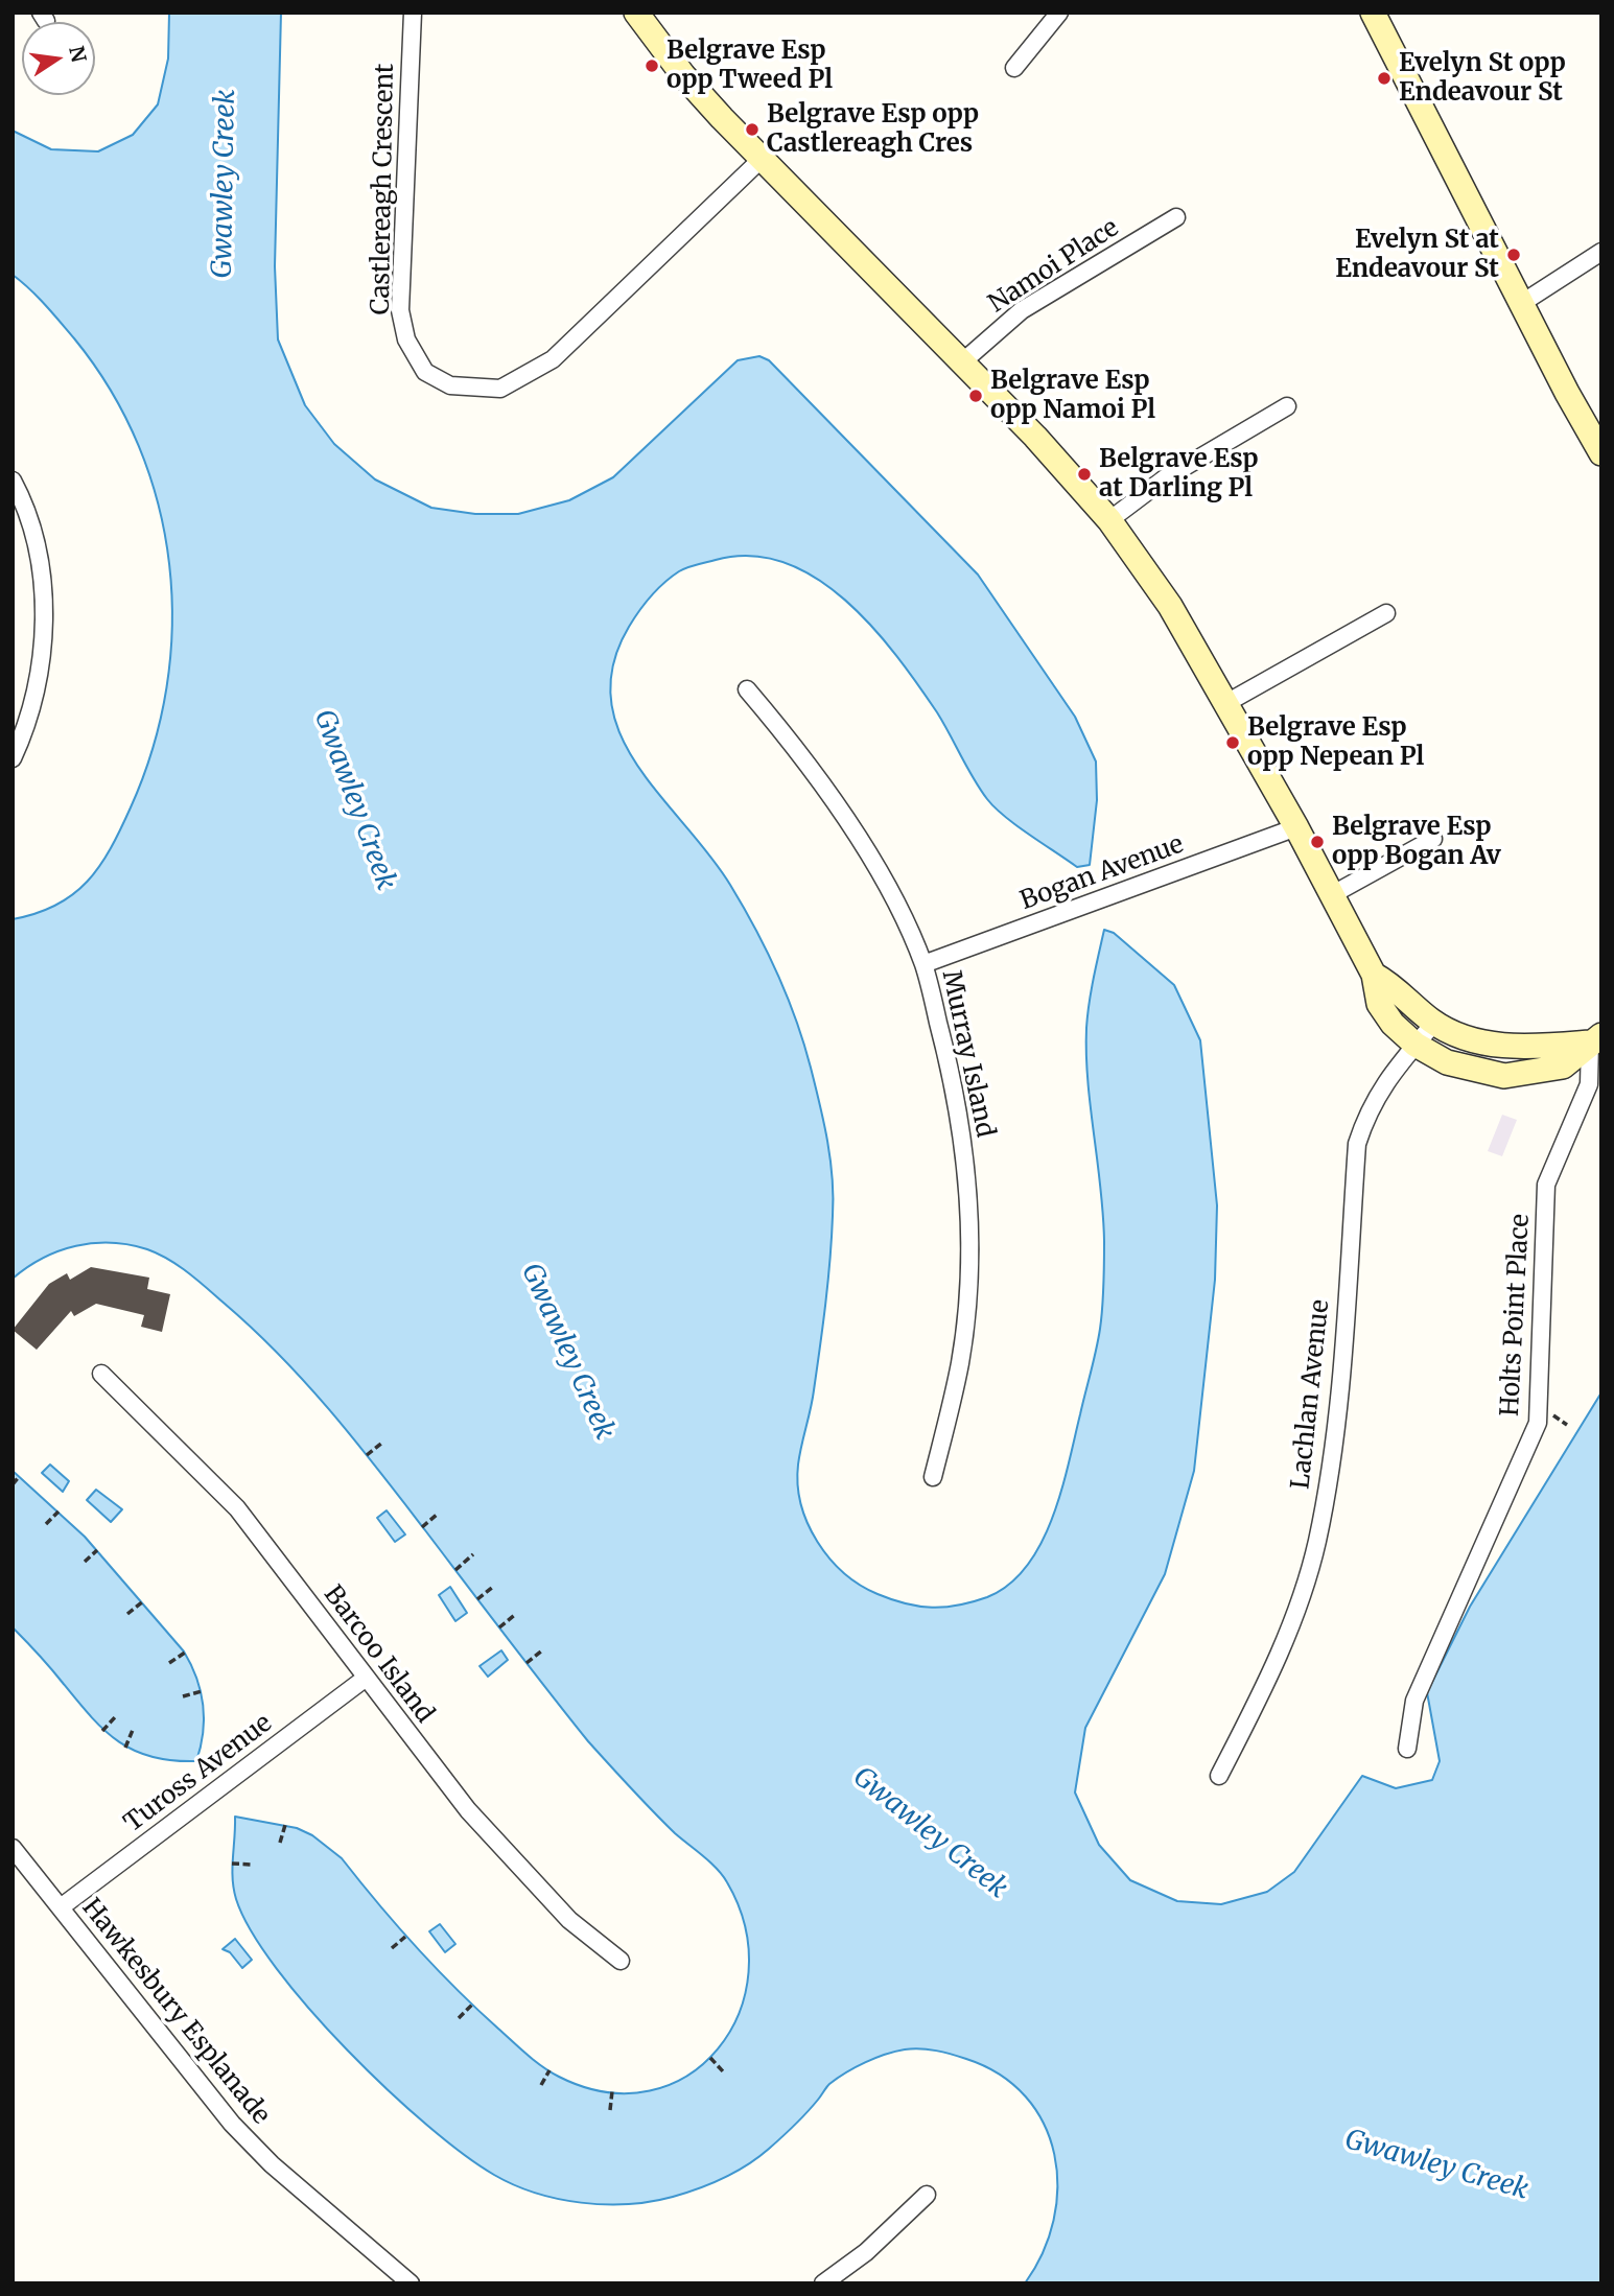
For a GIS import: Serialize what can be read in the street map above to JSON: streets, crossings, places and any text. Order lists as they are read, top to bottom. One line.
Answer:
{"streets":{"street":["Castlereagh Crescent","Namoi Place","Bogan Avenue","Murray Island","Holts Point Place","Lachlan Avenue","Barcoo Island","Tuross Avenue","Hawkesbury Esplanade"]},"crossings":[["Bogan Avenue","Murray Island"],["Barcoo Island","Tuross Avenue"],["Tuross Avenue","Hawkesbury Esplanade"]],"water":["Gwawley Creek"],"places":["Belgrave Esp opp Tweed Pl","Evelyn St opp Endeavour St","Belgrave Esp opp Castlereagh Cres","Evelyn St at Endeavour St","Belgrave Esp opp Namoi Pl","Belgrave Esp at Darling Pl","Belgrave Esp opp Nepean Pl","Belgrave Esp opp Bogan Av"],"north":"right"}
